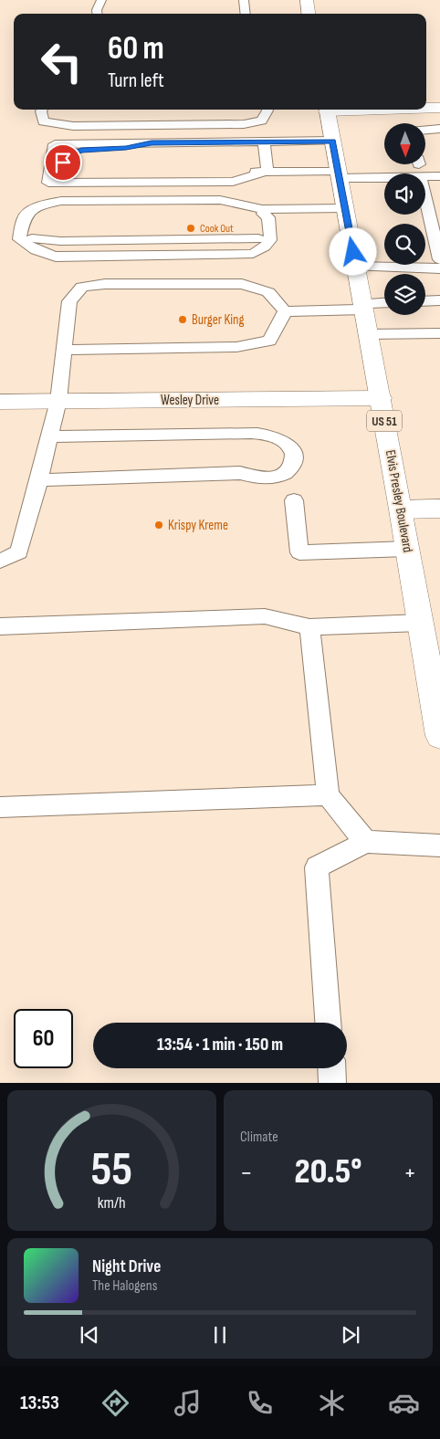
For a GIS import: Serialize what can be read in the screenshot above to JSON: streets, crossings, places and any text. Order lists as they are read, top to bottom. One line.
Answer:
{"streets":{"main road":["Wesley Drive","US 51","Elvis Presley Boulevard"]},"crossings":[["Wesley Drive","Elvis Presley Boulevard"]],"places":["Cook Out","Burger King","Krispy Kreme"],"north":"bottom","page":{"turn":["60 m","Turn left"],"limit":"60","trip":"13:54 · 1 min · 150 m","tile":"Climate","heat":["−","20.5°","+"],"song":["Night Drive","The Halogens"],"tabs":"13:53","gauge":["55","km/h"]}}
